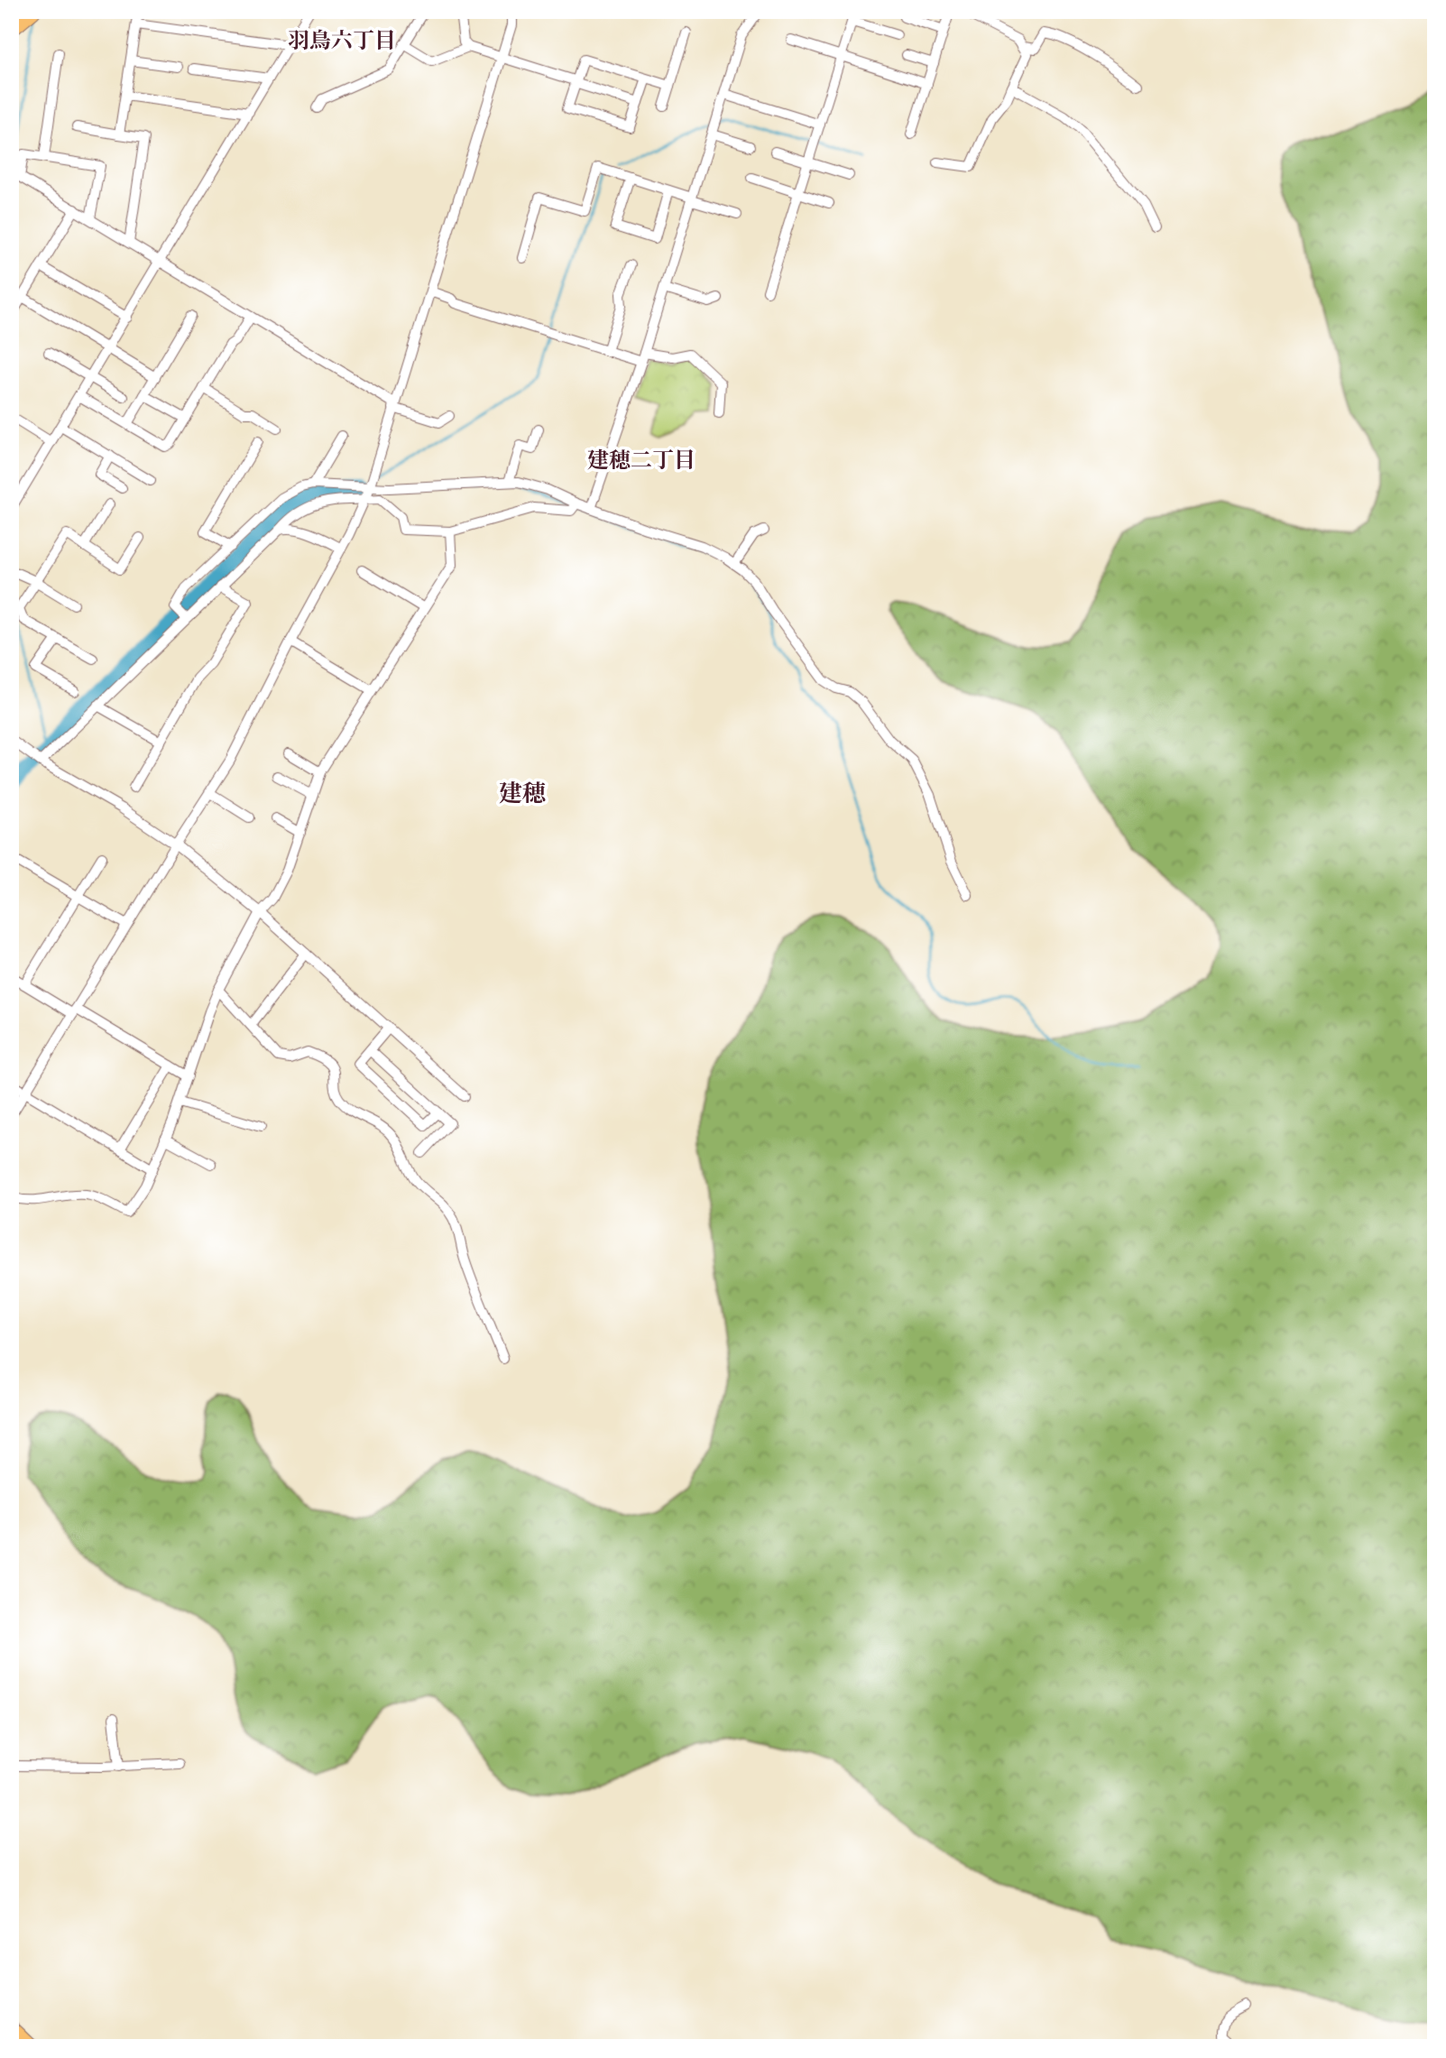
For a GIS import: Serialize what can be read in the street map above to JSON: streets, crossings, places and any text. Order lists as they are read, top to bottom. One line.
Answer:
{"districts":["羽鳥六丁目","建穂二丁目","建穂"]}
